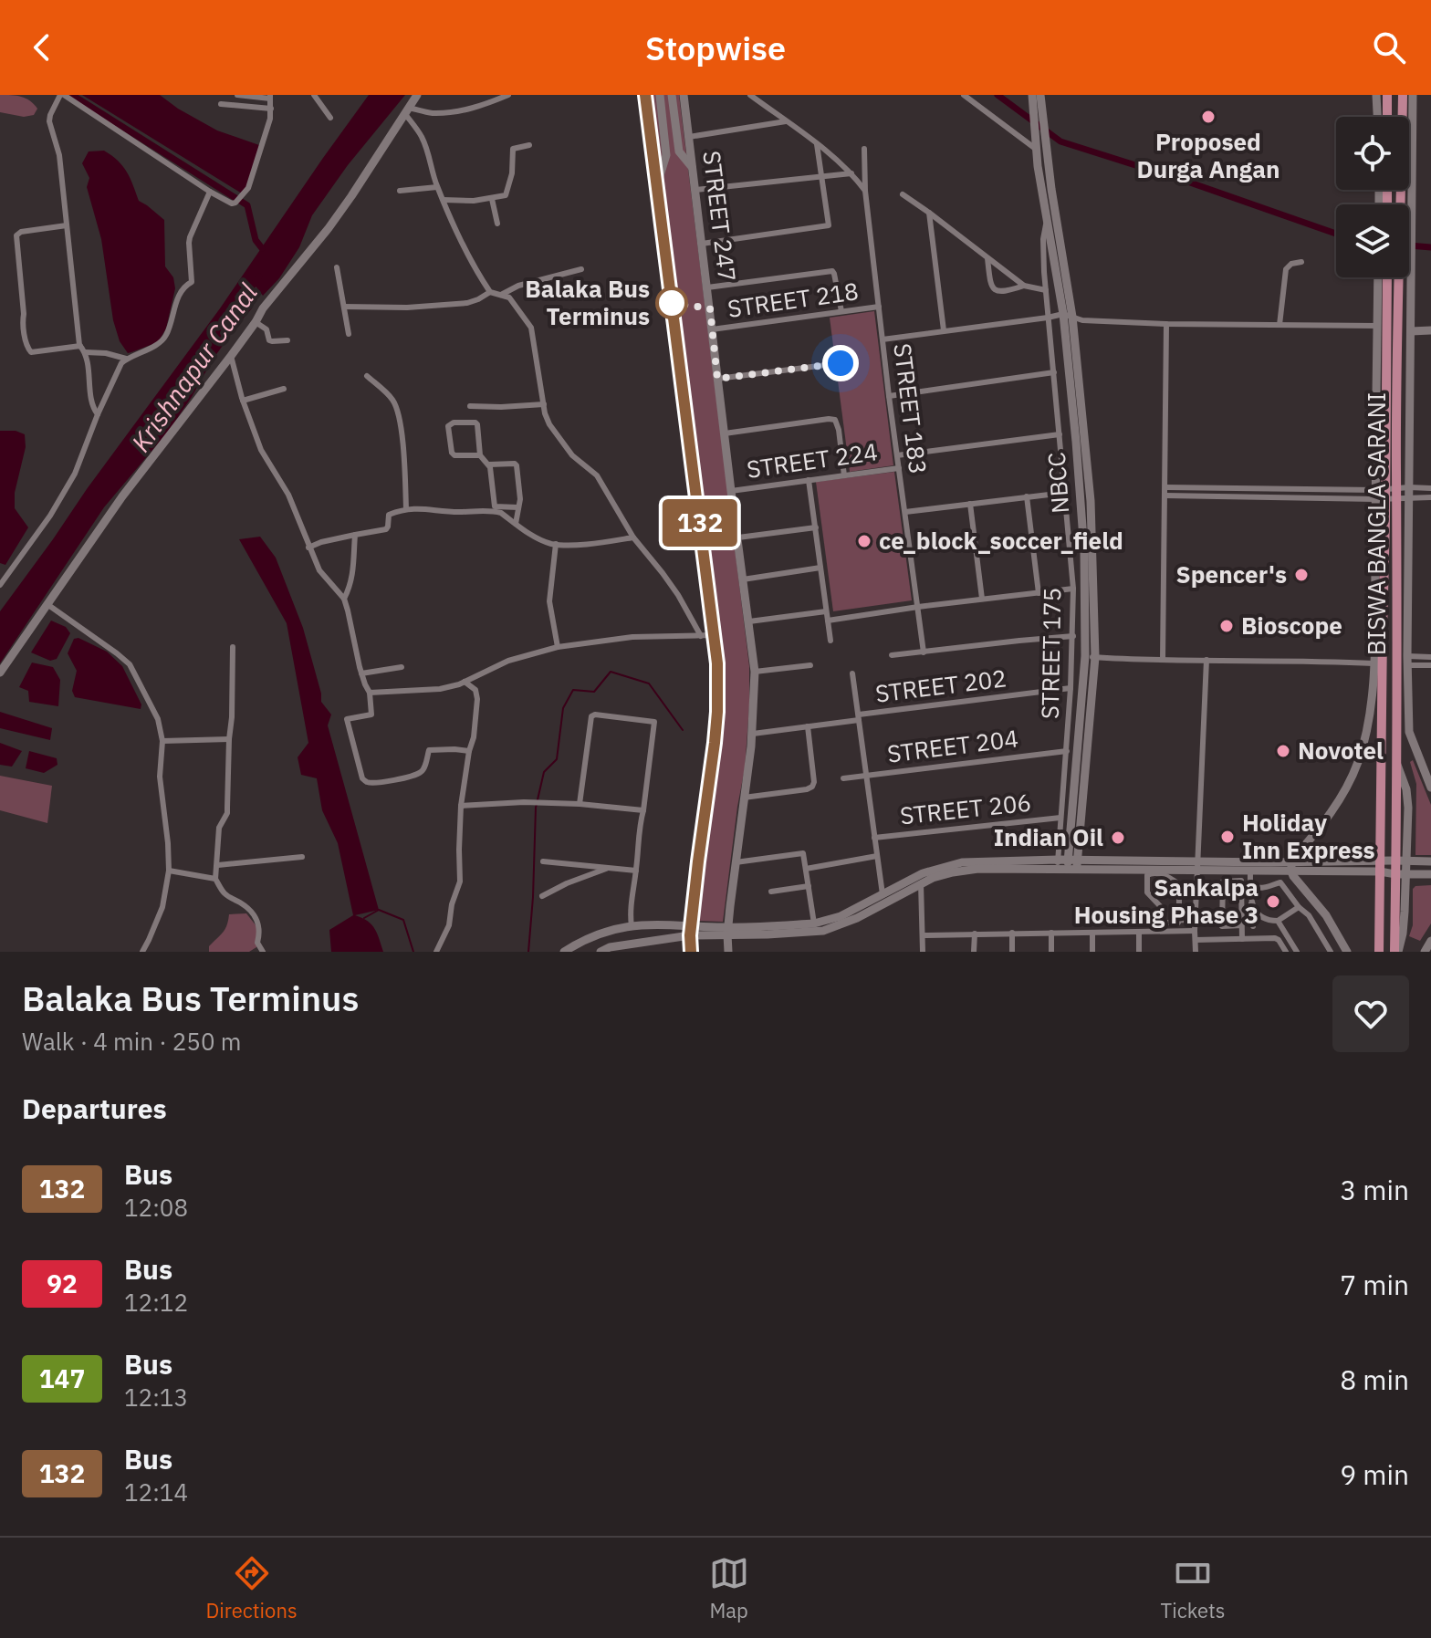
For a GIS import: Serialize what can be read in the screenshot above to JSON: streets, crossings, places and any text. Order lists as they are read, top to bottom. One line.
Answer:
{"streets":{"main road":["BISWA BANGLA SARANI"],"street":["STREET 247","STREET 218","STREET 183","STREET 224","NBCC","STREET 175","STREET 202","STREET 204","STREET 206"]},"crossings":[["STREET 247","STREET 218"],["STREET 247","STREET 224"],["STREET 247","STREET 202"],["STREET 218","STREET 183"],["STREET 183","STREET 224"],["NBCC","STREET 175"],["STREET 175","STREET 202"],["STREET 175","STREET 204"],["STREET 175","STREET 206"]],"water":["Krishnapur Canal"],"places":["Proposed Durga Angan","Balaka Bus Terminus","ce_block_soccer_field","Spencer's","Bioscope","Novotel","Holiday Inn Express","Indian Oil","Sankalpa Housing Phase 3"],"lines":["bus line 132"],"page":{"header":"Stopwise","on_map":"132","heading":[["Balaka Bus Terminus","Walk · 4 min · 250 m"],"Departures"],"list":[{"mark":"132","name":"Bus","note":"12:08","value":"3 min"},{"mark":"92","name":"Bus","note":"12:12","value":"7 min"},{"mark":"147","name":"Bus","note":"12:13","value":"8 min"},{"mark":"132","name":"Bus","note":"12:14","value":"9 min"}],"tabs":["Directions","Map","Tickets"]}}
